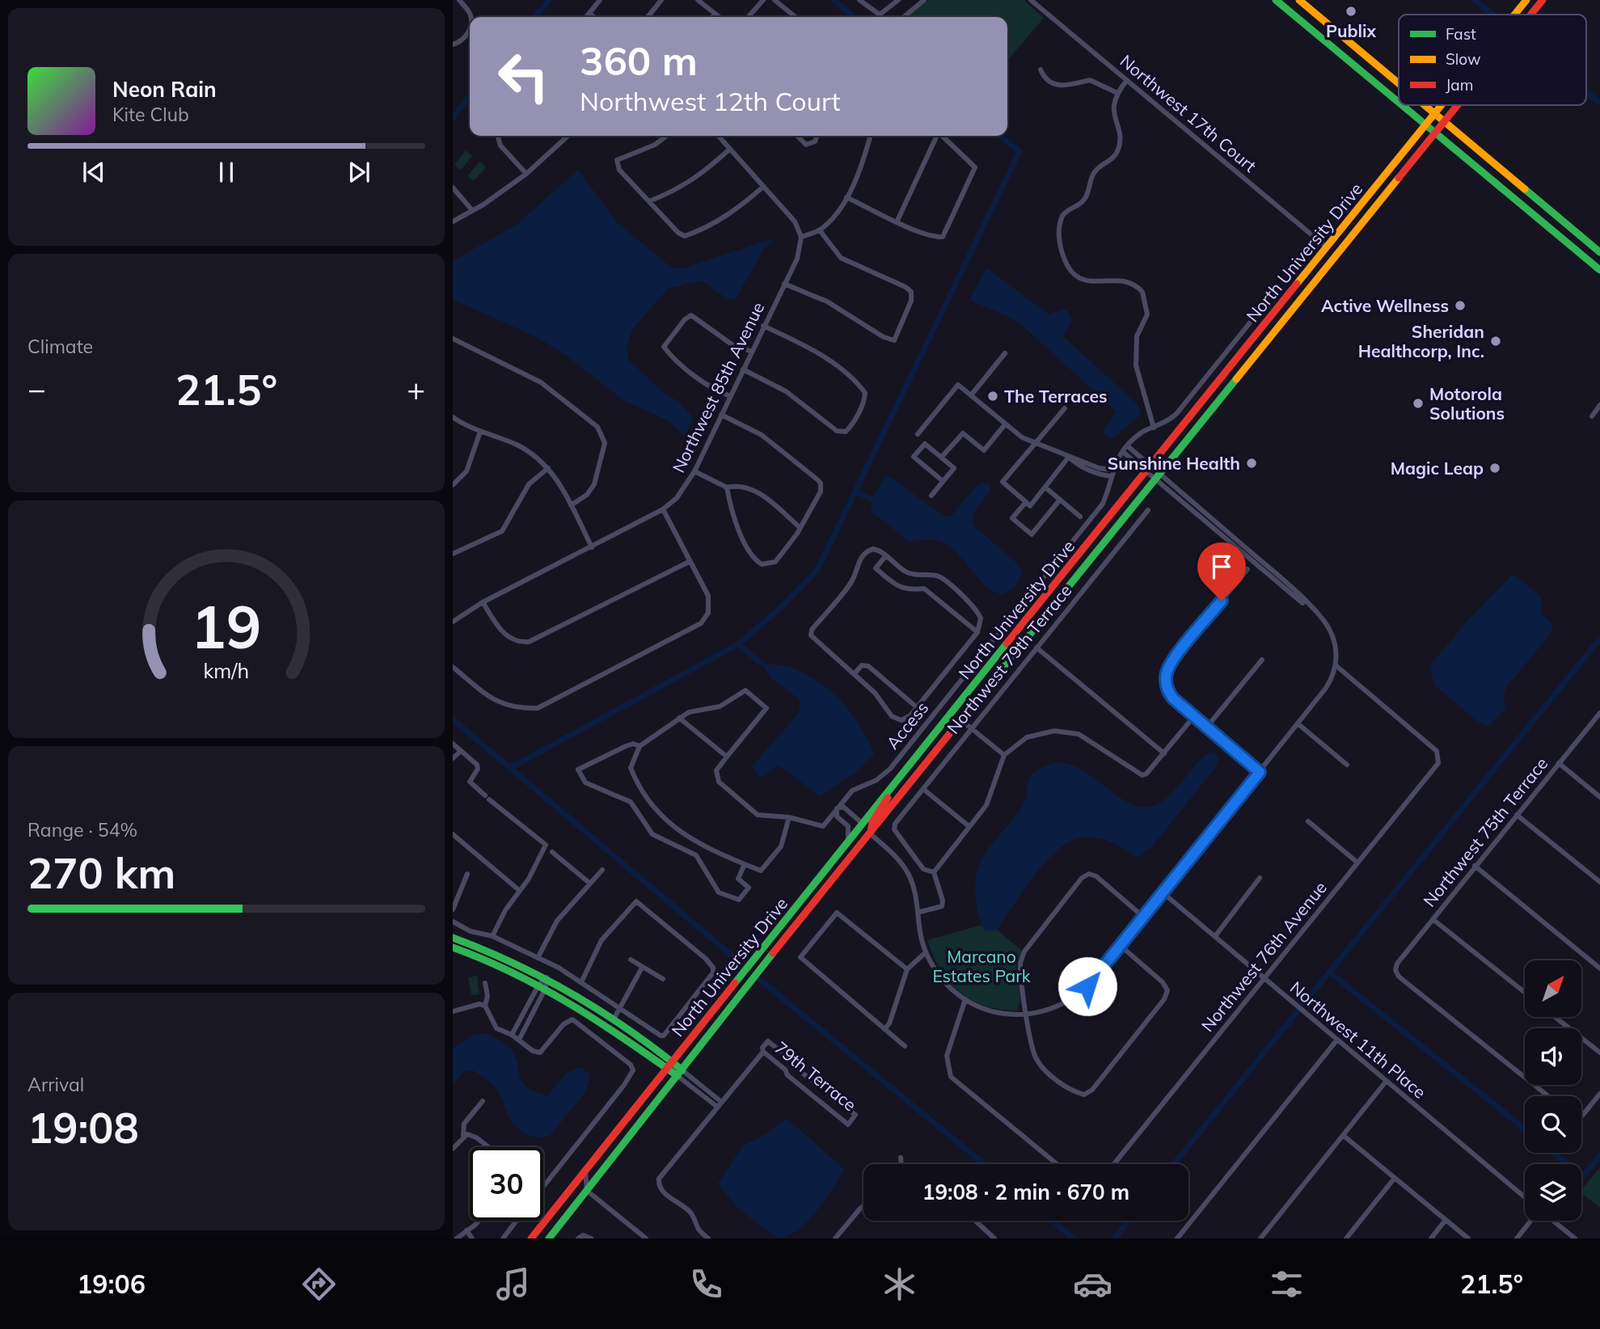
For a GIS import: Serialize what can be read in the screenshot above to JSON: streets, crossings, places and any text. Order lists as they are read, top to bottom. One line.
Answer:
{"streets":{"main road":["North University Drive"],"street":["Northwest 17th Court","Northwest 85th Avenue","Northwest 79th Terrace","Access","Northwest 75th Terrace","Northwest 76th Avenue","Northwest 11th Place","79th Terrace"]},"crossings":[["Northwest 17th Court","North University Drive"],["Northwest 76th Avenue","Northwest 11th Place"]],"parks":["Marcano Estates Park"],"places":["Publix","Active Wellness","Sheridan Healthcorp, Inc.","The Terraces","Motorola Solutions","Sunshine Health","Magic Leap"],"legend":["Fast","Slow","Jam"],"north":"top right","page":{"turn":["360 m","Northwest 12th Court"],"song":["Neon Rain","Kite Club"],"tile":["Climate",["Range · 54%","270 km"],["Arrival","19:08"]],"heat":["−","21.5°","+"],"limit":"30","trip":"19:08 · 2 min · 670 m","tabs":["19:06","21.5°"],"gauge":["19","km/h"]}}
